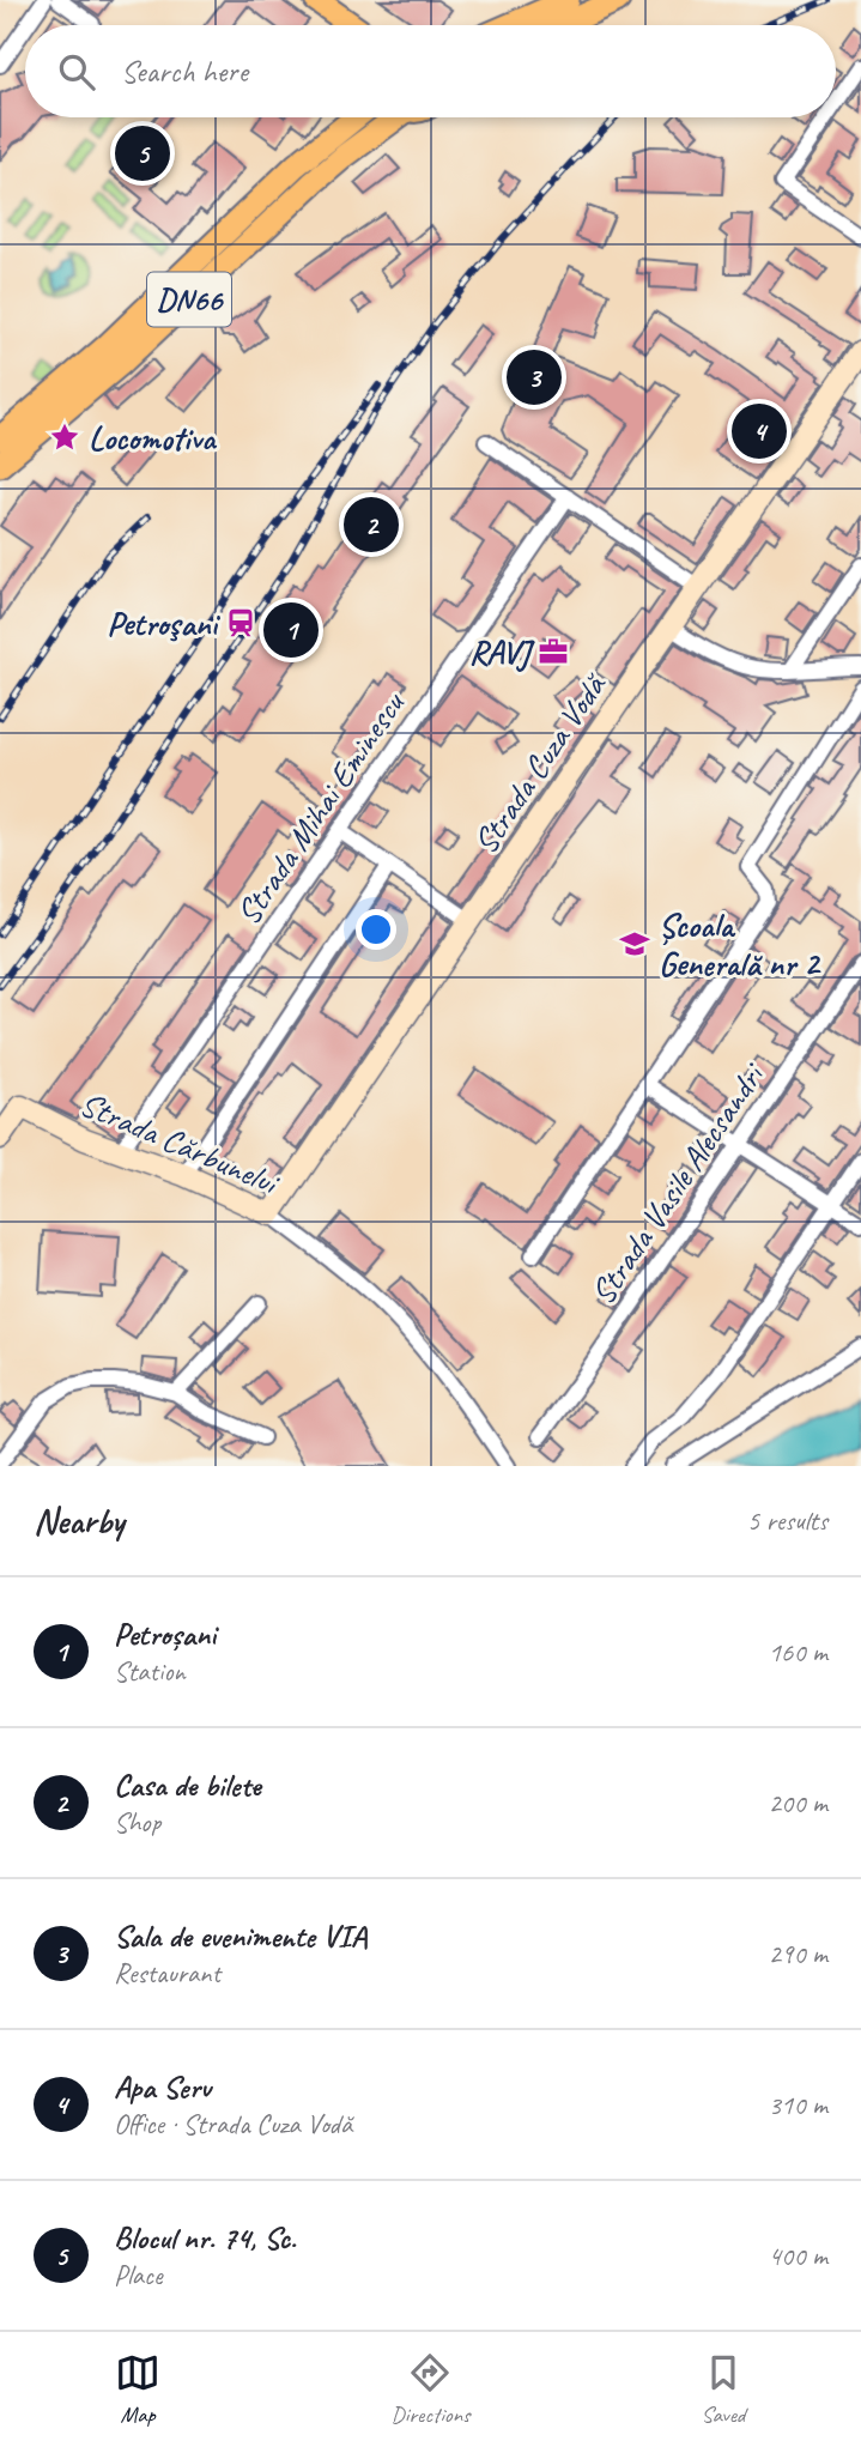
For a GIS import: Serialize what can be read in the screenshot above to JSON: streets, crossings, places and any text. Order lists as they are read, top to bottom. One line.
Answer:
{"streets":{"main road":["DN66","Strada Cuza Vodă","Strada Cărbunelui"],"street":["Strada Mihai Eminescu","Strada Vasile Alecsandri"]},"crossings":[["Strada Cuza Vodă","Strada Cărbunelui"],["Strada Mihai Eminescu","Strada Cărbunelui"]],"places":{"place":["Locomotiva"],"station":["Petroşani"],"office":["RAVJ"],"school or university":["Școala Generală nr 2"]},"page":{"search":"Search here","pins":["5","3","4","2","1"],"heading":["Nearby","5 results"],"list":[{"mark":"1","name":"Petroșani","note":"Station","value":"160 m"},{"mark":"2","name":"Casa de bilete","note":"Shop","value":"200 m"},{"mark":"3","name":"Sala de evenimente VIA","note":"Restaurant","value":"290 m"},{"mark":"4","name":"Apa Serv","note":"Office · Strada Cuza Vodă","value":"310 m"},{"mark":"5","name":"Blocul nr. 74, Sc.","note":"Place","value":"400 m"}],"nav":["Map","Directions","Saved"]}}
